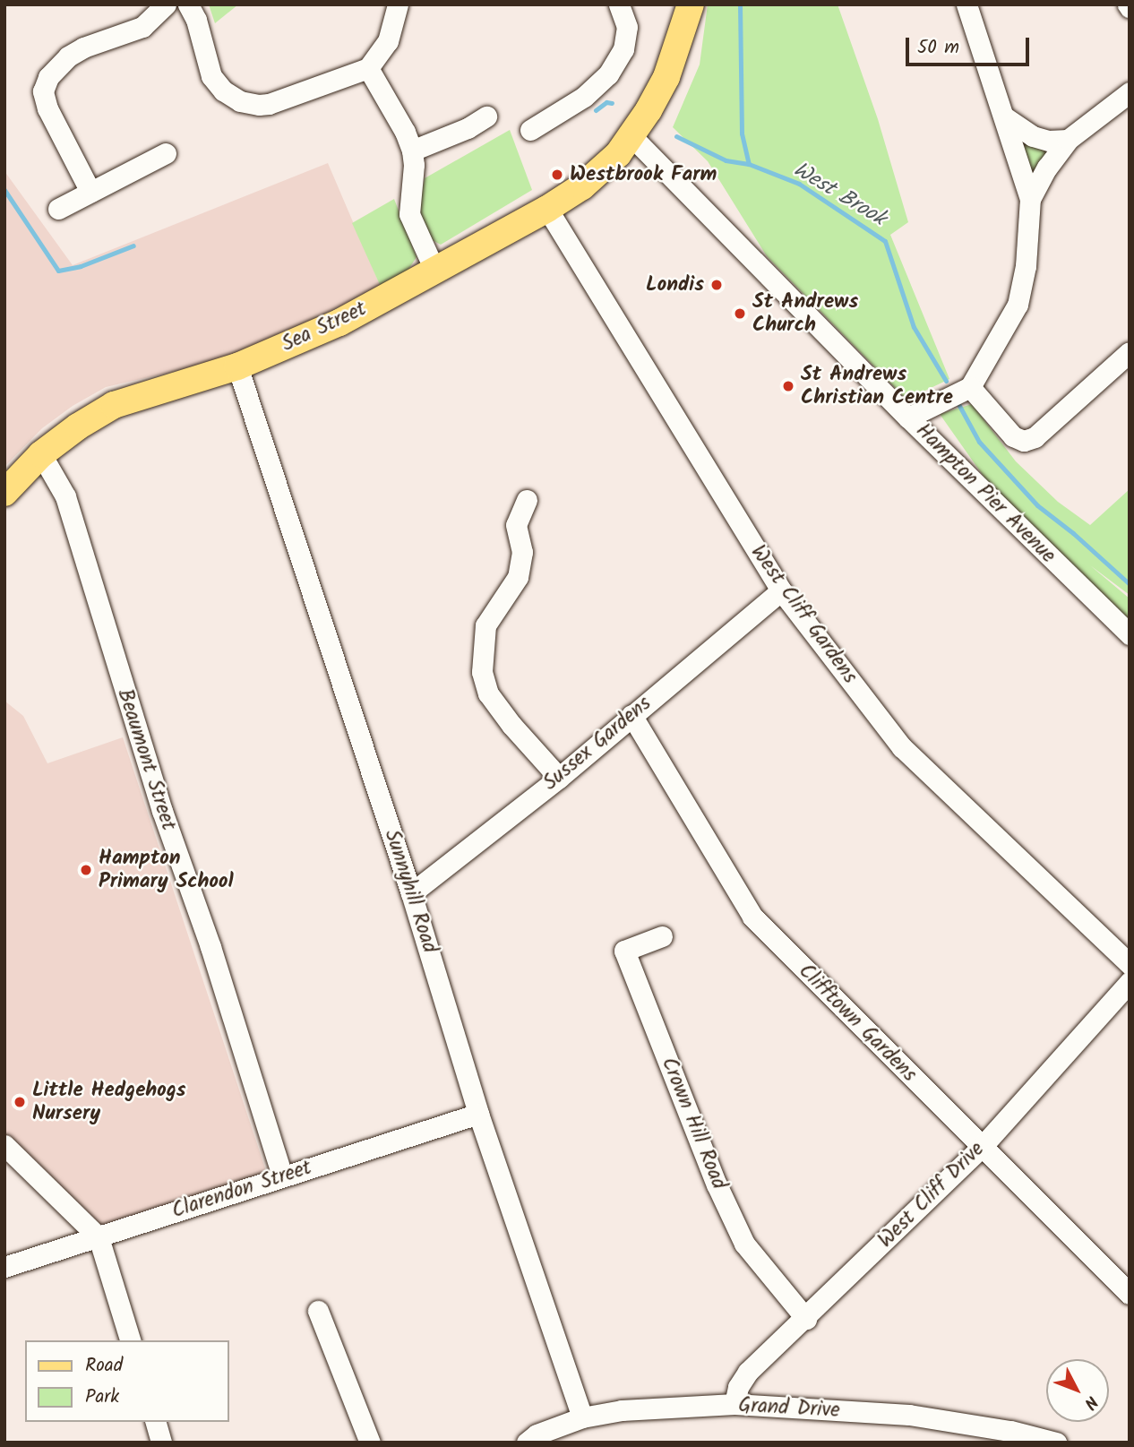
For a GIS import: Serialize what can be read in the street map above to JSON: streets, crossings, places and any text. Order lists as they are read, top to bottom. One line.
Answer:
{"streets":{"main road":["Sea Street"],"street":["Hampton Pier Avenue","West Cliff Gardens","Sussex Gardens","Beaumont Street","Sunnyhill Road","Clifftown Gardens","Crown Hill Road","Clarendon Street","West Cliff Drive","Grand Drive"]},"crossings":[["Sea Street","Hampton Pier Avenue"],["Sea Street","West Cliff Gardens"],["Sea Street","Beaumont Street"],["Sea Street","Sunnyhill Road"],["West Cliff Gardens","Sussex Gardens"],["Sussex Gardens","Sunnyhill Road"],["Sussex Gardens","Clifftown Gardens"],["Beaumont Street","Clarendon Street"],["Sunnyhill Road","Clarendon Street"],["Sunnyhill Road","Grand Drive"],["Clifftown Gardens","West Cliff Drive"],["Crown Hill Road","West Cliff Drive"],["West Cliff Drive","Grand Drive"]],"water":["West Brook"],"places":["Westbrook Farm","Londis","St Andrews Church","St Andrews Christian Centre","Hampton Primary School","Little Hedgehogs Nursery"],"legend":["Road","Park"],"scale_bar":"50 m","north":"bottom right"}
